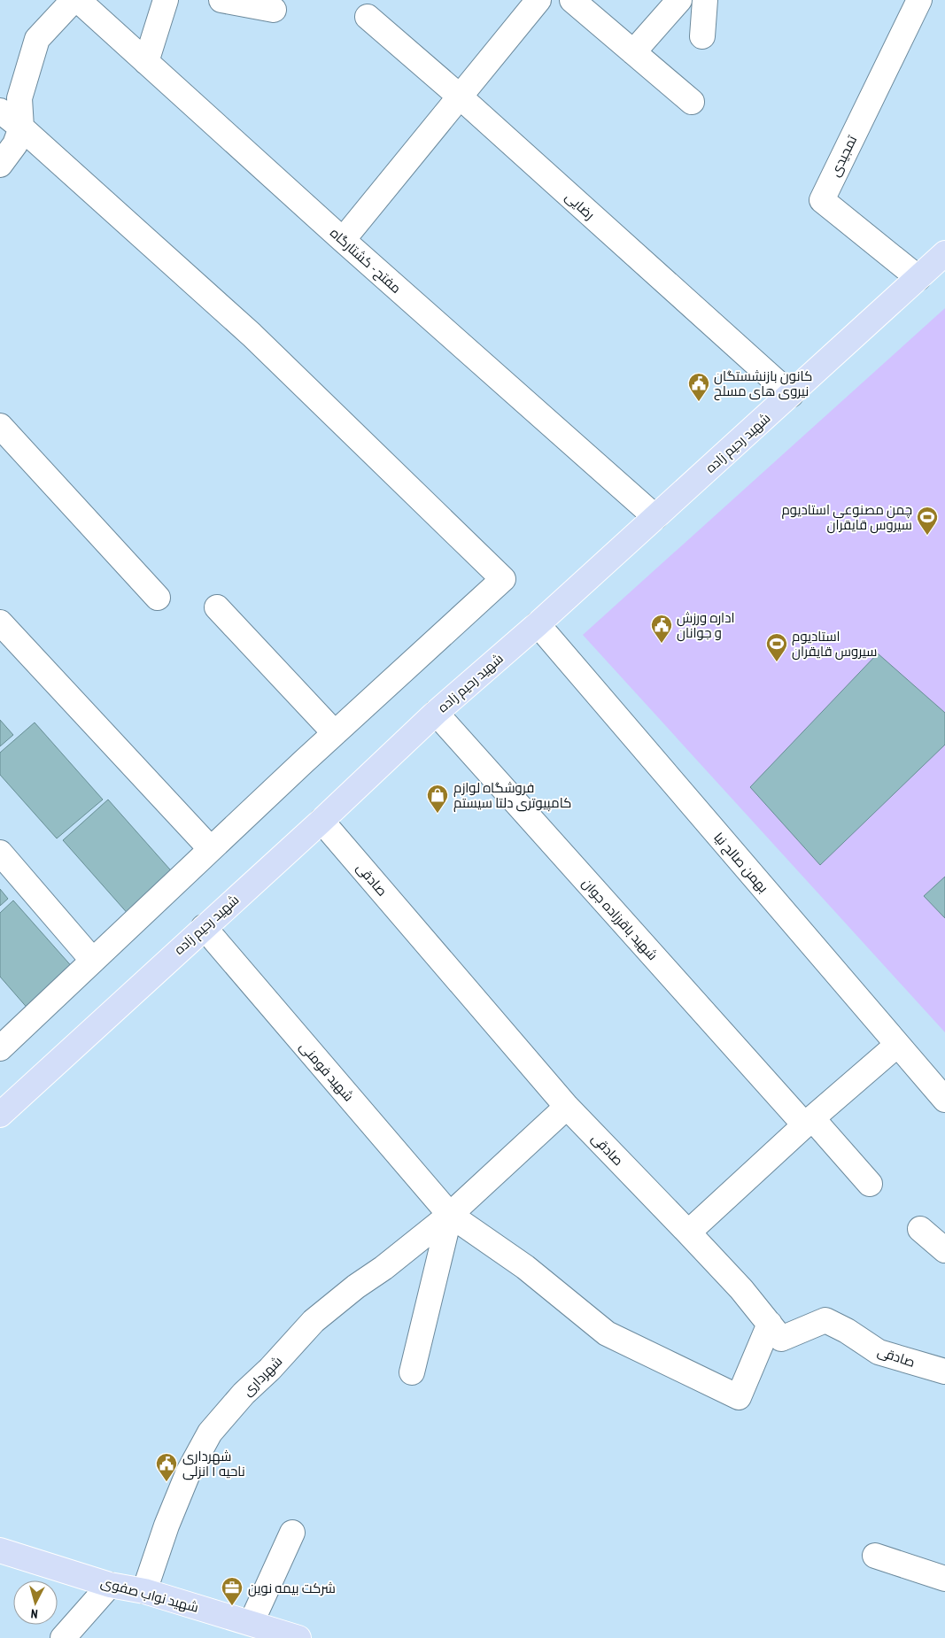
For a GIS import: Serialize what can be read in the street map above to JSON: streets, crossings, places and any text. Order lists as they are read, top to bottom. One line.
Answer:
{"streets":{"main road":["شهید رحیم زاده","شهید نواب صفوی"],"street":["تمجیدی","رضایی","مفتح - کشتارگاه","بهمن صالح نیا","صادقی","شهید باقرزاده جوان","شهید فومنی","شهرداری"]},"crossings":[["تمجیدی","شهید رحیم زاده"],["رضایی","شهید رحیم زاده"],["مفتح - کشتارگاه","شهید رحیم زاده"],["شهید رحیم زاده","بهمن صالح نیا"],["شهید رحیم زاده","صادقی"],["شهید رحیم زاده","شهید باقرزاده جوان"],["شهید رحیم زاده","شهید فومنی"],["صادقی","شهید فومنی"],["صادقی","شهرداری"],["شهید فومنی","شهرداری"],["شهرداری","شهید نواب صفوی"]],"places":{"public building":["کانون بازنشستگان نیروی های مسلح","اداره ورزش و جوانان","شهرداری ناحیه ۱ انزلی"],"sports":["چمن مصنوعی استادیوم سیروس قایقران","استادیوم سیروس قایقران"],"shop":["فروشگاه لوازم کامپیوتری دلتا سیستم"],"office":["شرکت بیمه نوین"]},"north":"bottom"}
